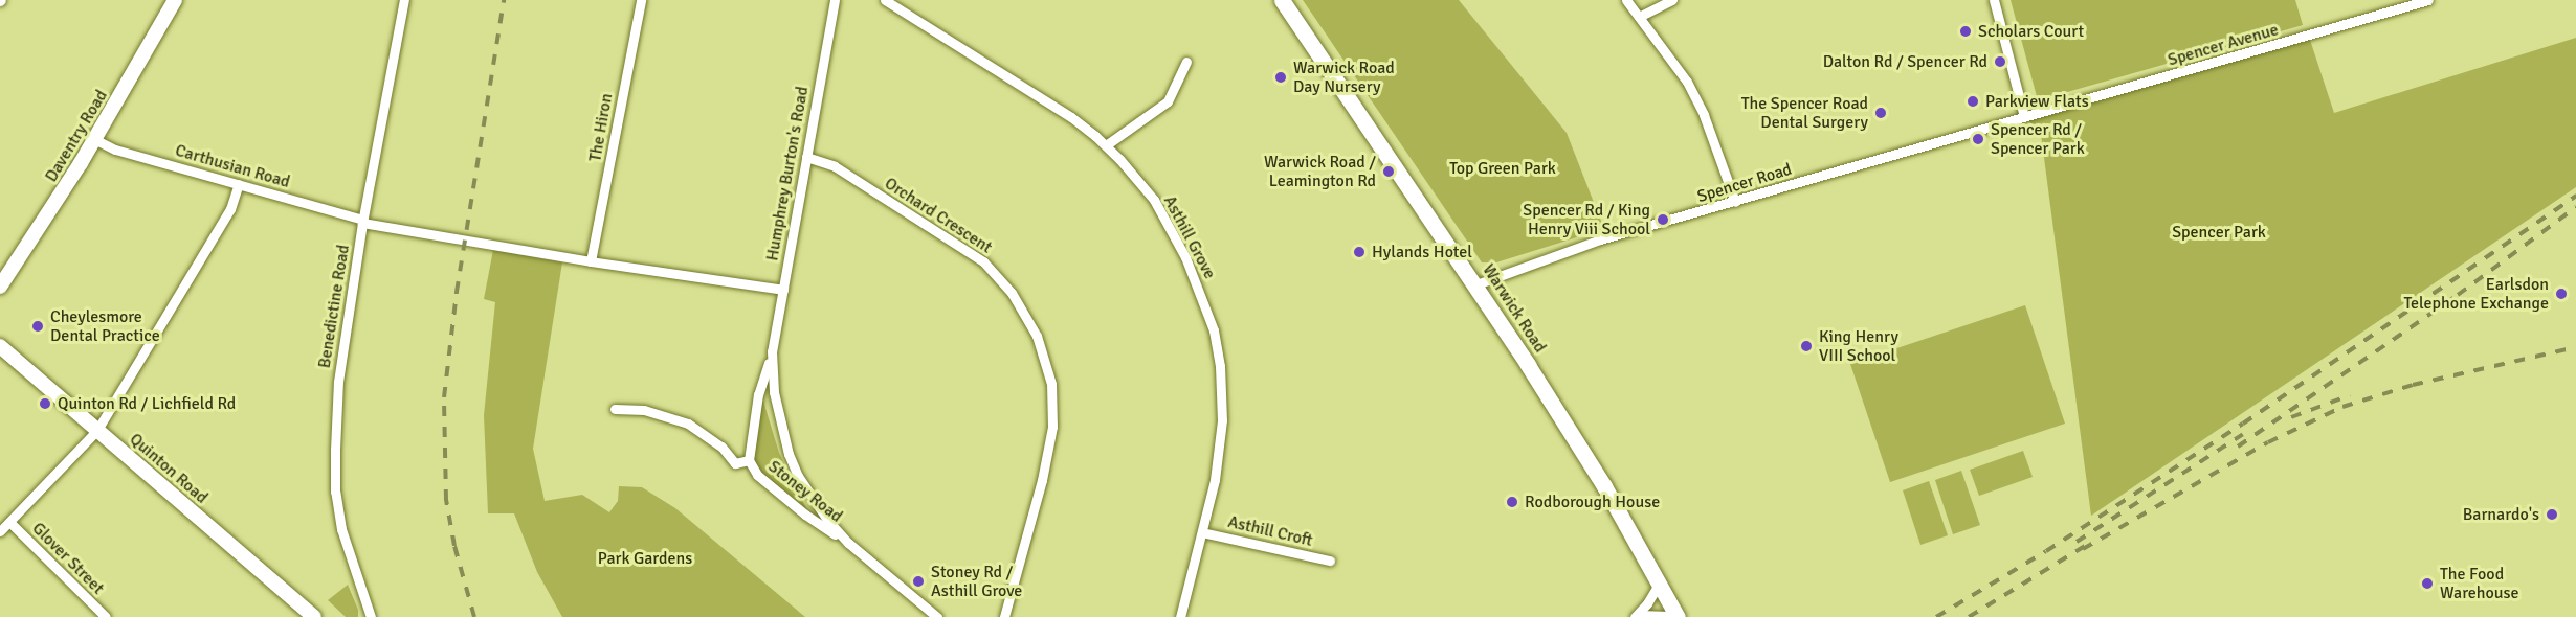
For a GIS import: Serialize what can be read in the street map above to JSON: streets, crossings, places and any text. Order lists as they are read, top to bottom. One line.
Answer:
{"streets":{"main road":["Warwick Road"],"street":["Spencer Avenue","The Hiron","Daventry Road","Carthusian Road","Humphrey Burton's Road","Spencer Road","Orchard Crescent","Asthill Grove","Benedictine Road","Quinton Road","Stoney Road","Asthill Croft","Glover Street"]},"crossings":[["Spencer Avenue","Spencer Road"],["Daventry Road","Carthusian Road"],["Carthusian Road","Benedictine Road"],["Humphrey Burton's Road","Orchard Crescent"],["Humphrey Burton's Road","Stoney Road"],["Spencer Road","Warwick Road"],["Asthill Grove","Asthill Croft"]],"parks":["Top Green Park","Spencer Park","Park Gardens"],"places":["Scholars Court","Dalton Rd / Spencer Rd","Warwick Road Day Nursery","Parkview Flats","The Spencer Road Dental Surgery","Spencer Rd / Spencer Park","Warwick Road / Leamington Rd","Spencer Rd / King Henry Viii School","Hylands Hotel","Earlsdon Telephone Exchange","Cheylesmore Dental Practice","King Henry VIII School","Quinton Rd / Lichfield Rd","Rodborough House","Barnardo's","Stoney Rd / Asthill Grove","The Food Warehouse"]}
